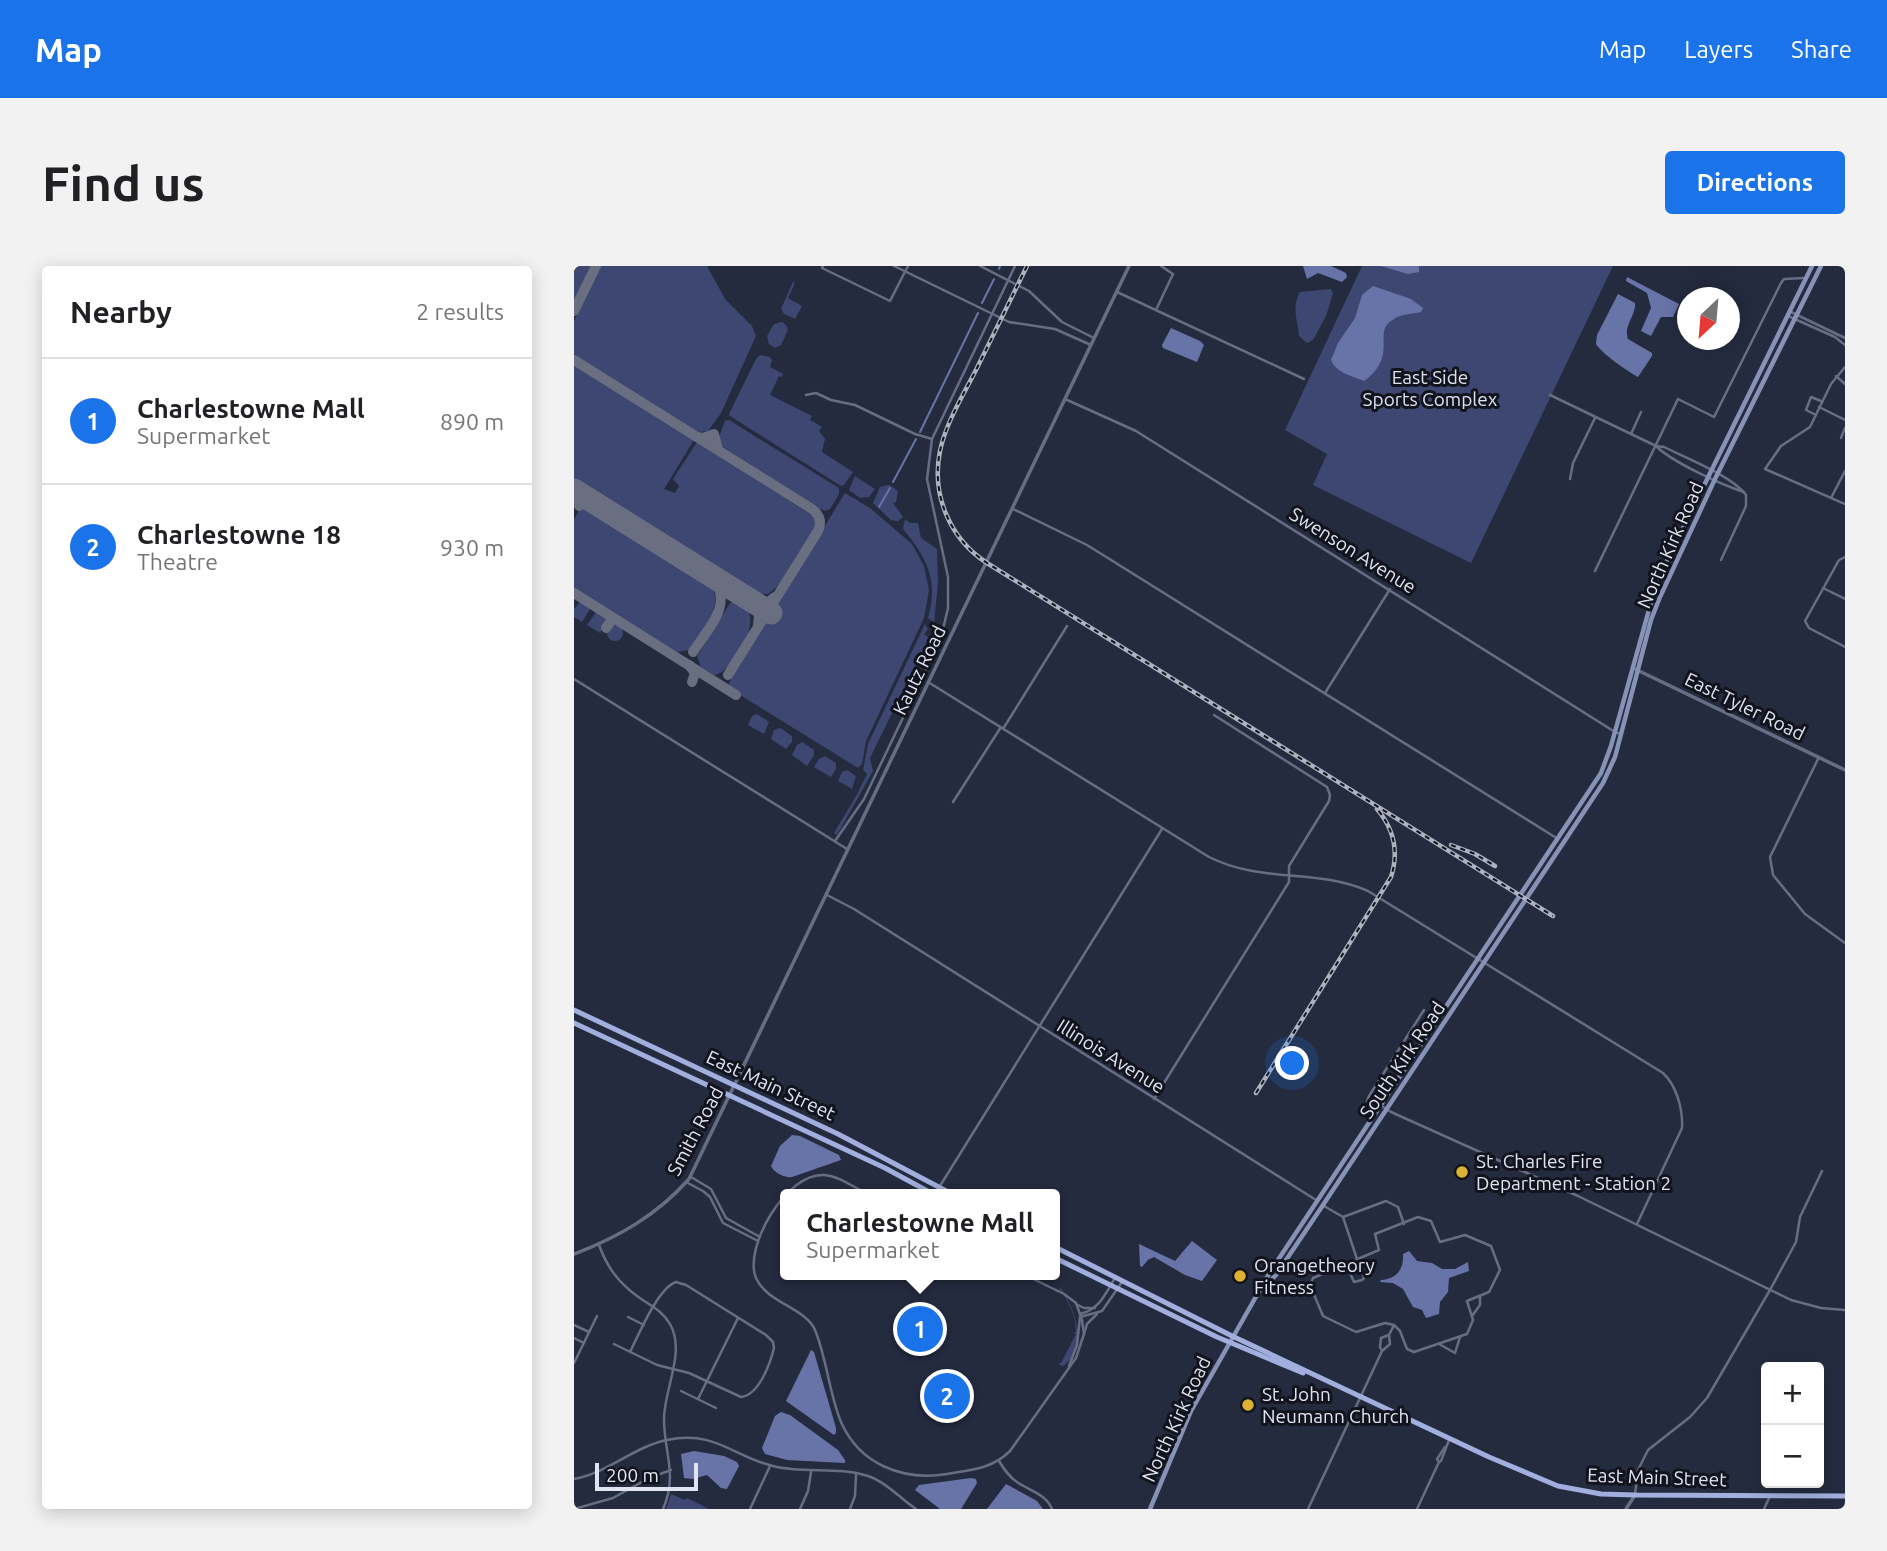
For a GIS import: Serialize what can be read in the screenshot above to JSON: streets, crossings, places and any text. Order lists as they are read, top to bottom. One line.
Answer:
{"streets":{"main road":["North Kirk Road","South Kirk Road","East Main Street"],"street":["Swenson Avenue","Kautz Road","East Tyler Road","Illinois Avenue","Smith Road"]},"crossings":[["North Kirk Road","Swenson Avenue"],["North Kirk Road","East Tyler Road"],["North Kirk Road","South Kirk Road"],["North Kirk Road","East Main Street"],["Swenson Avenue","Kautz Road"],["Kautz Road","Illinois Avenue"],["Kautz Road","East Main Street"],["Kautz Road","Smith Road"],["Illinois Avenue","South Kirk Road"],["South Kirk Road","East Main Street"],["East Main Street","Smith Road"]],"parks":["East Side Sports Complex"],"places":["St. Charles Fire Department - Station 2","Orangetheory Fitness","St. John Neumann Church"],"scale_bar":"200 m","north":"bottom left","page":{"header":"Map","nav":["Map","Layers","Share"],"buttons":"Directions","title":"Find us","heading":["Nearby","2 results"],"list":[{"mark":"1","name":"Charlestowne Mall","note":"Supermarket","value":"890 m"},{"mark":"2","name":"Charlestowne 18","note":"Theatre","value":"930 m"}],"popup":["Charlestowne Mall","Supermarket"],"pins":["1","2"],"map_buttons":["+","−"],"scale":"200 m"}}
